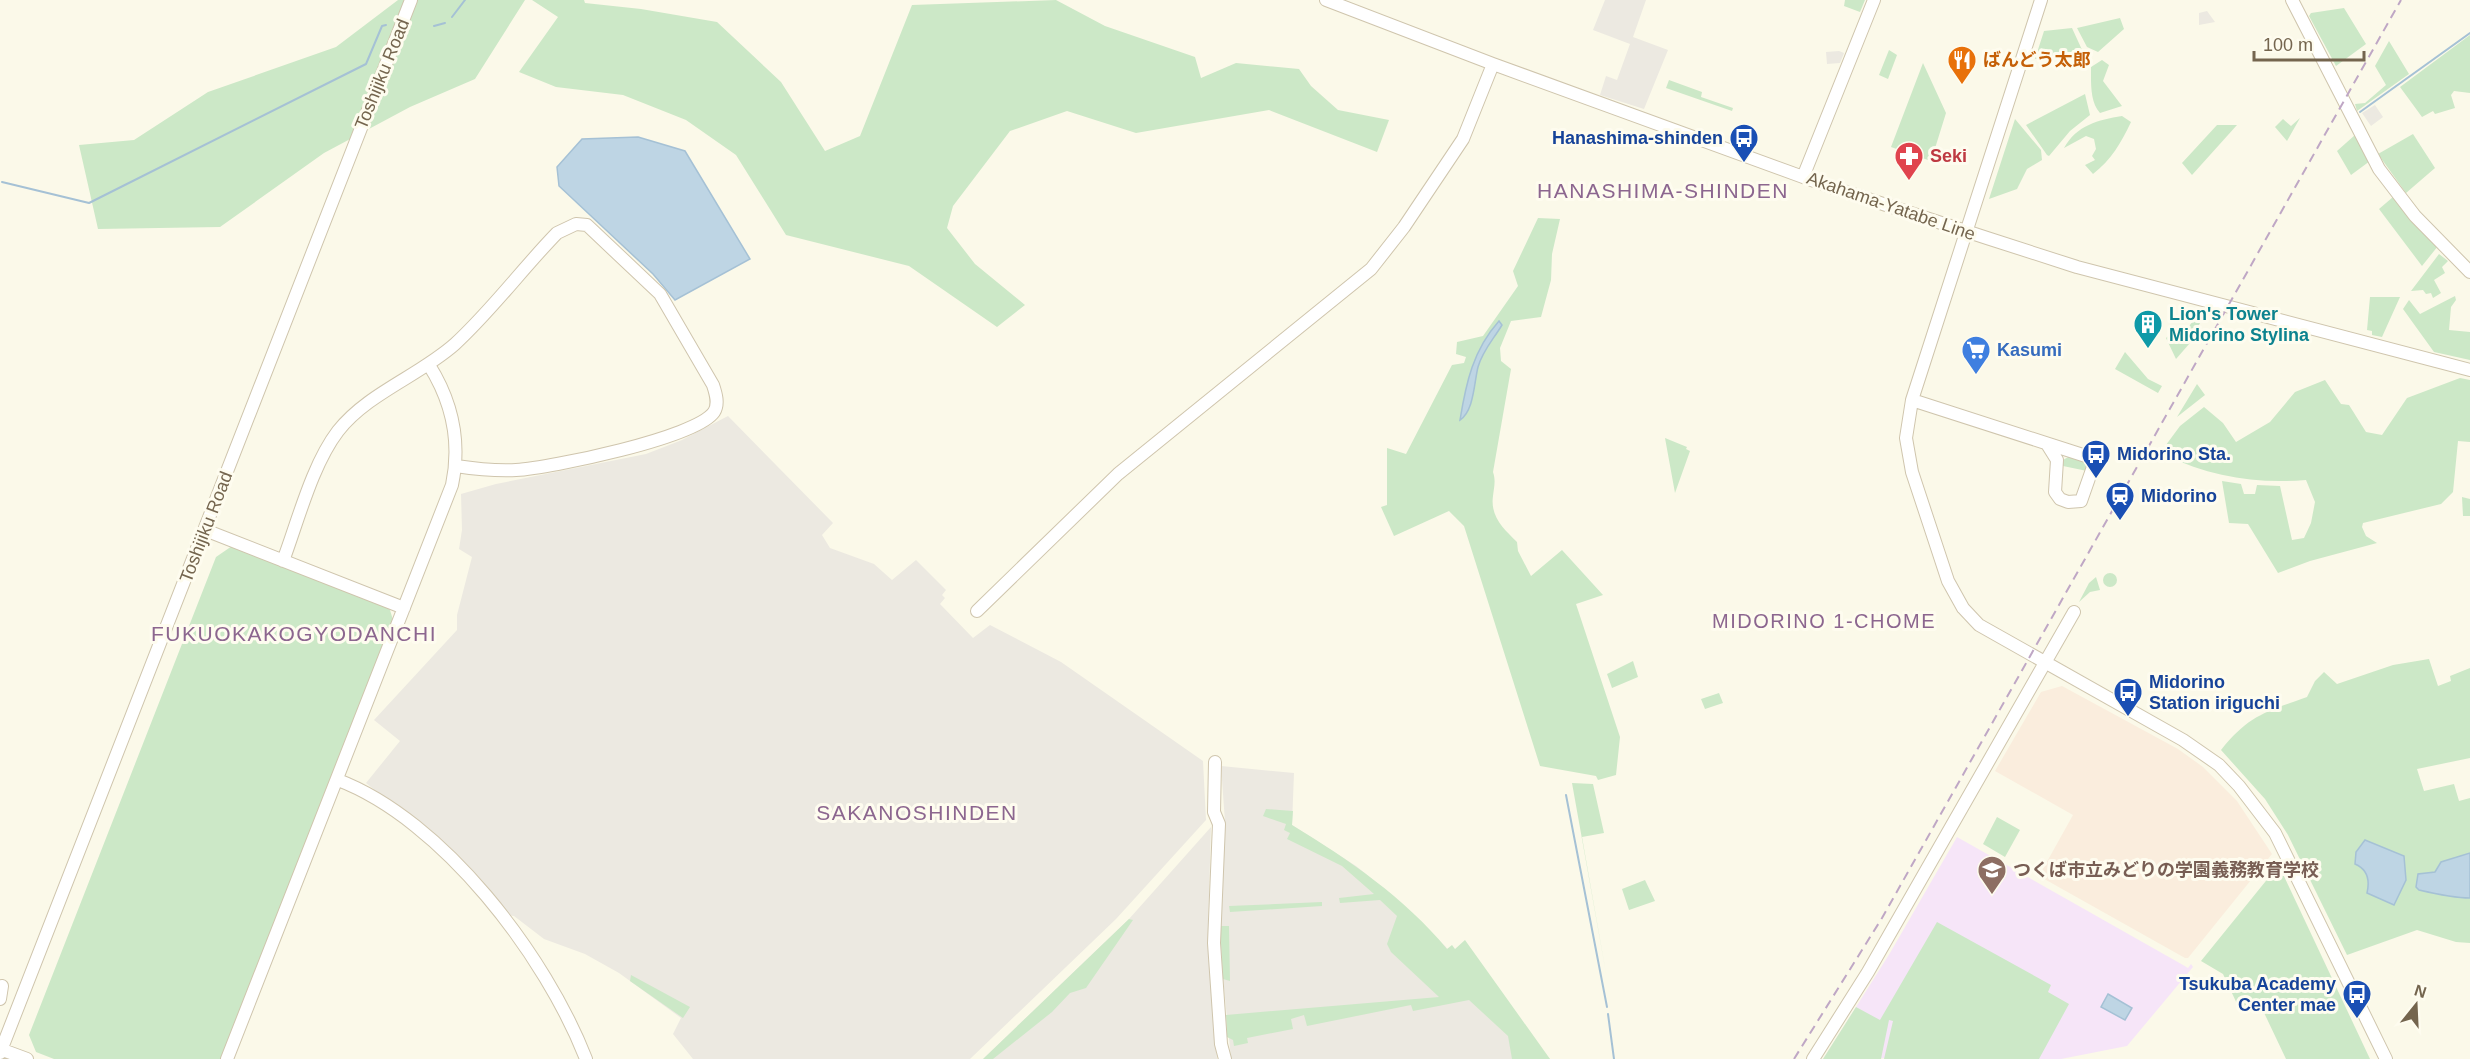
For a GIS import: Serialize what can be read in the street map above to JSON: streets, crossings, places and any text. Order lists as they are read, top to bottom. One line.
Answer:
{"streets":{"street":["Toshijiku Road","Akahama-Yatabe Line"]},"districts":["HANASHIMA-SHINDEN","MIDORINO 1-CHOME","FUKUOKAKOGYODANCHI","SAKANOSHINDEN"],"places":{"restaurant":["ばんどう太郎"],"bus stop":["Hanashima-shinden","Midorino Sta.","Midorino Station iriguchi","Tsukuba Academy Center mae"],"pharmacy":["Seki"],"building":["Lion's Tower Midorino Stylina"],"supermarket":["Kasumi"],"station":["Midorino"],"school or university":["つくば市立みどりの学園義務教育学校"]},"scale_bar":"100 m","north":"top"}
